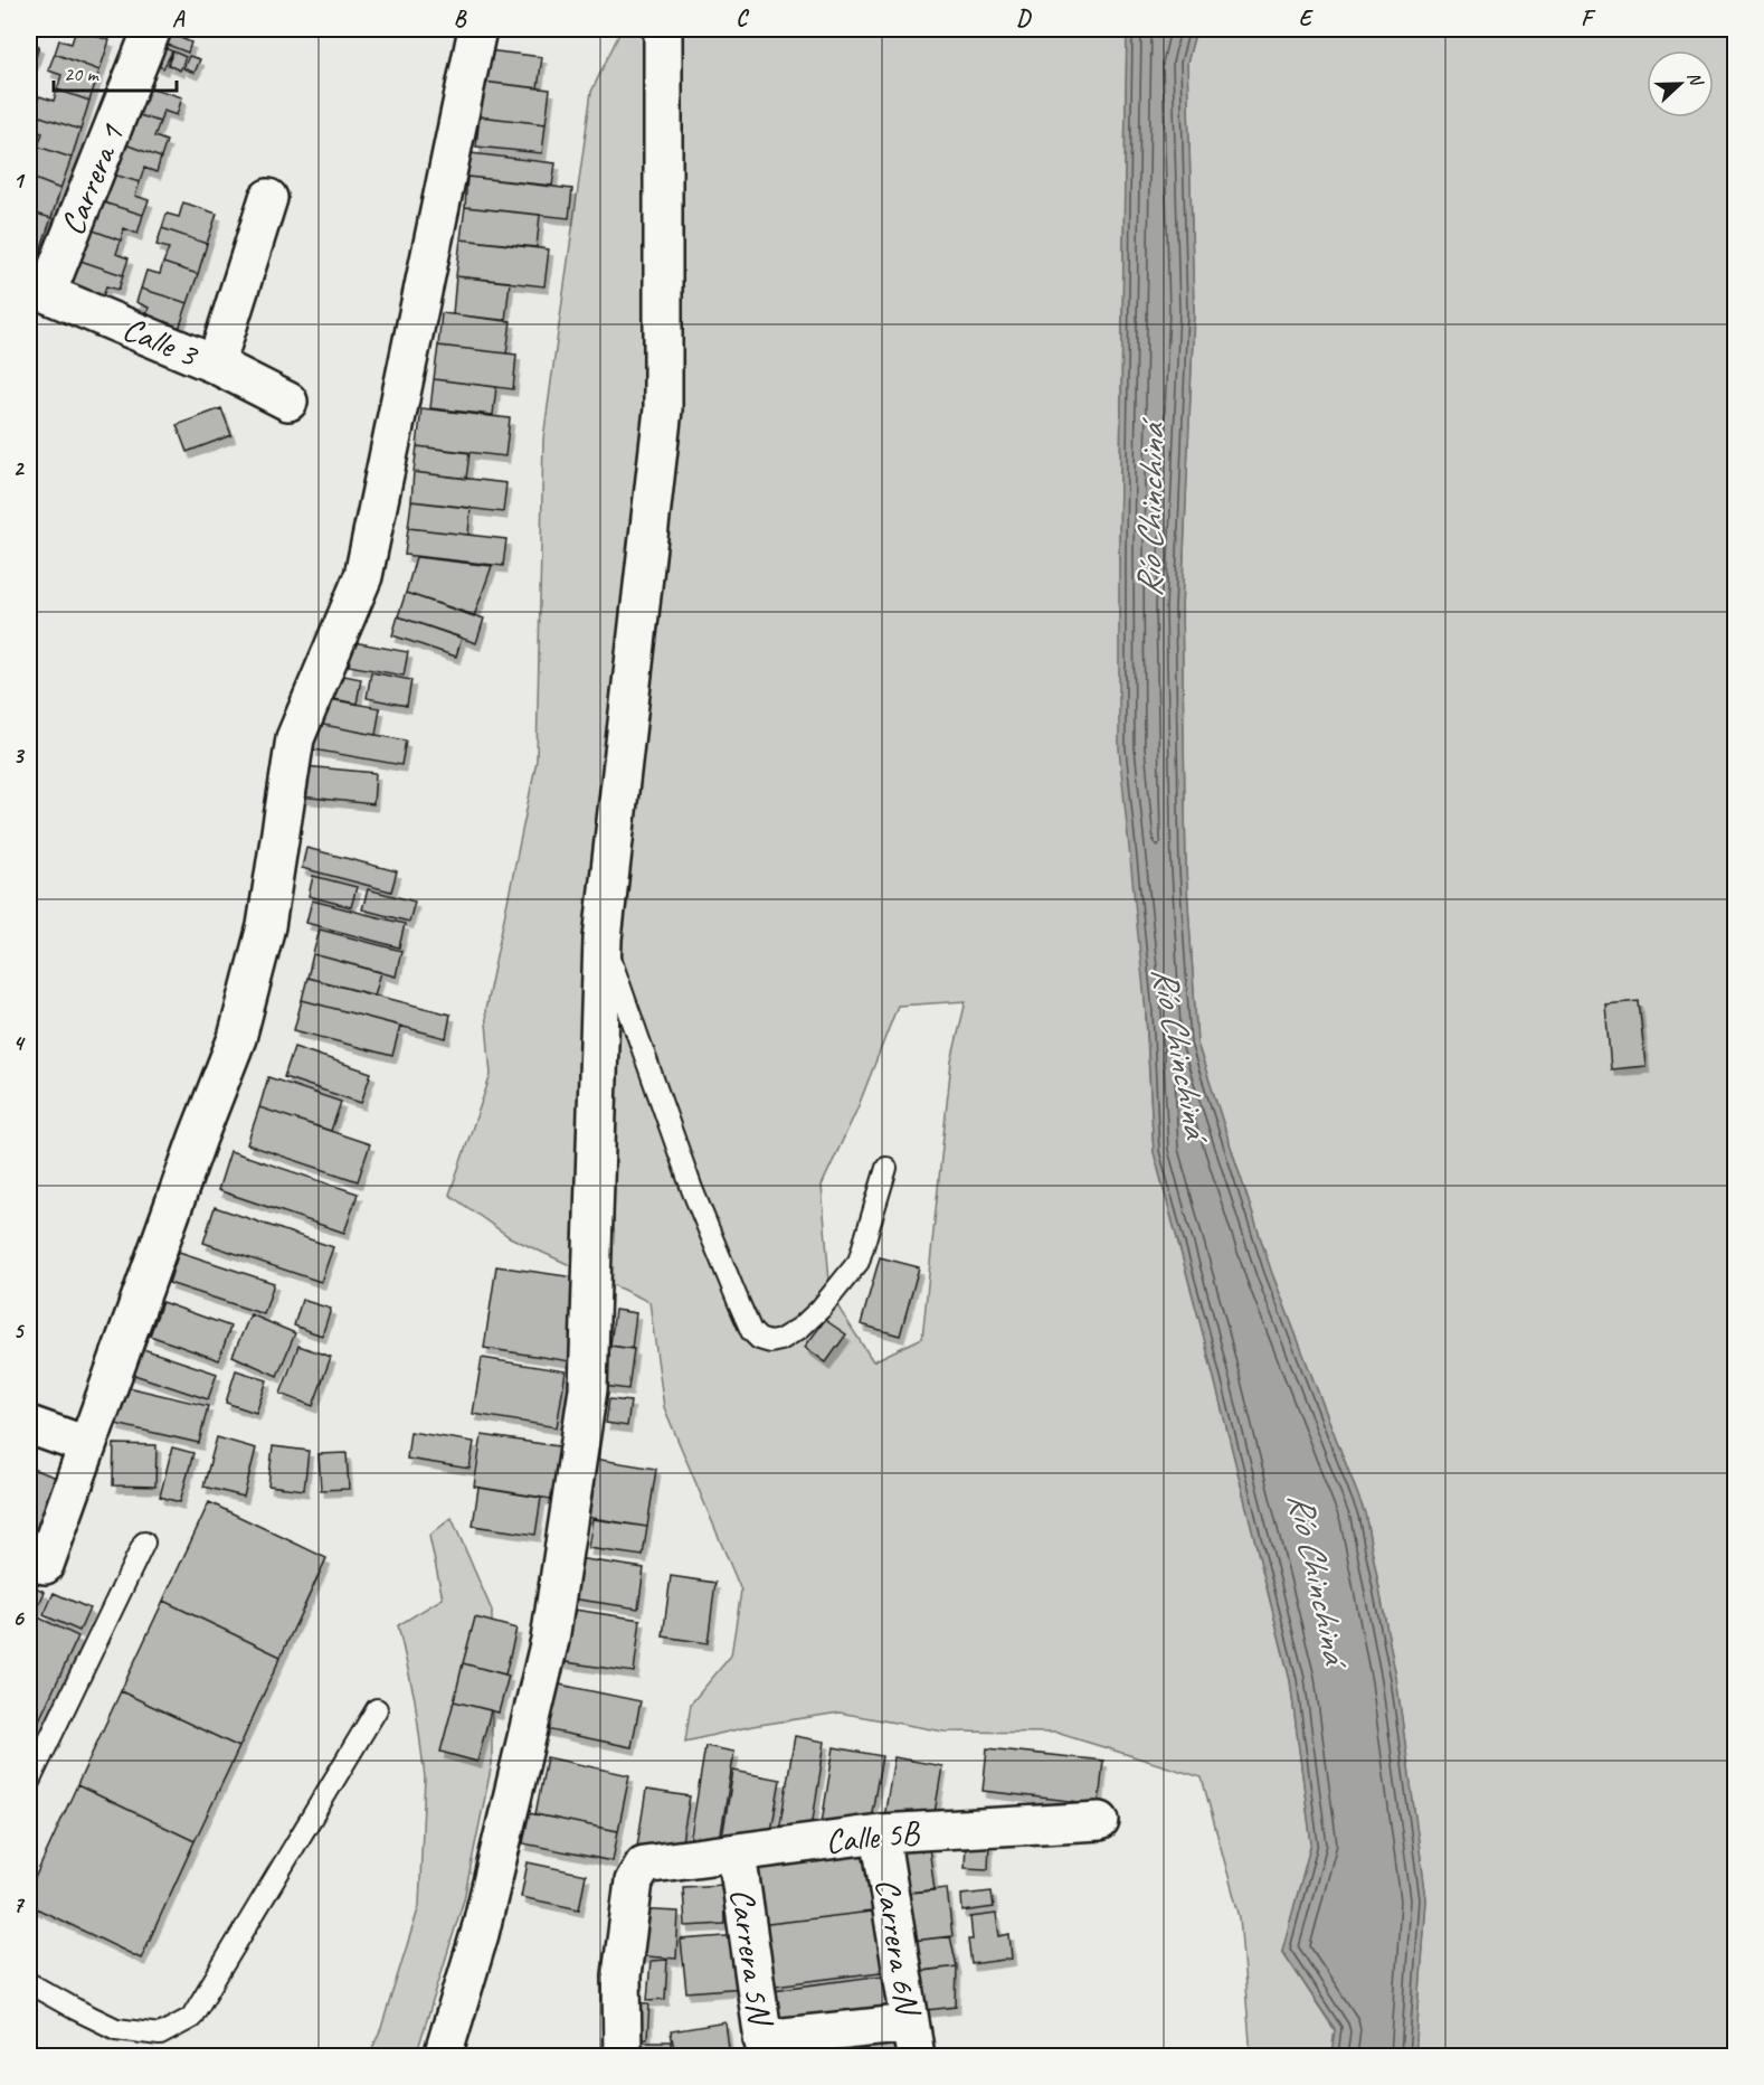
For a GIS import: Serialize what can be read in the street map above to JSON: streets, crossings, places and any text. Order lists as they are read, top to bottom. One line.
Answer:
{"streets":{"street":["Carrera 1","Calle 3","Calle 5B","Carrera 6N","Carrera 5N"]},"crossings":[["Carrera 1","Calle 3"],["Calle 5B","Carrera 6N"],["Calle 5B","Carrera 5N"]],"water":["Río Chinchiná"],"scale_bar":"20 m","north":"right","grid":{"columns":["A","B","C","D","E","F"],"rows":["1","2","3","4","5","6","7"]}}
